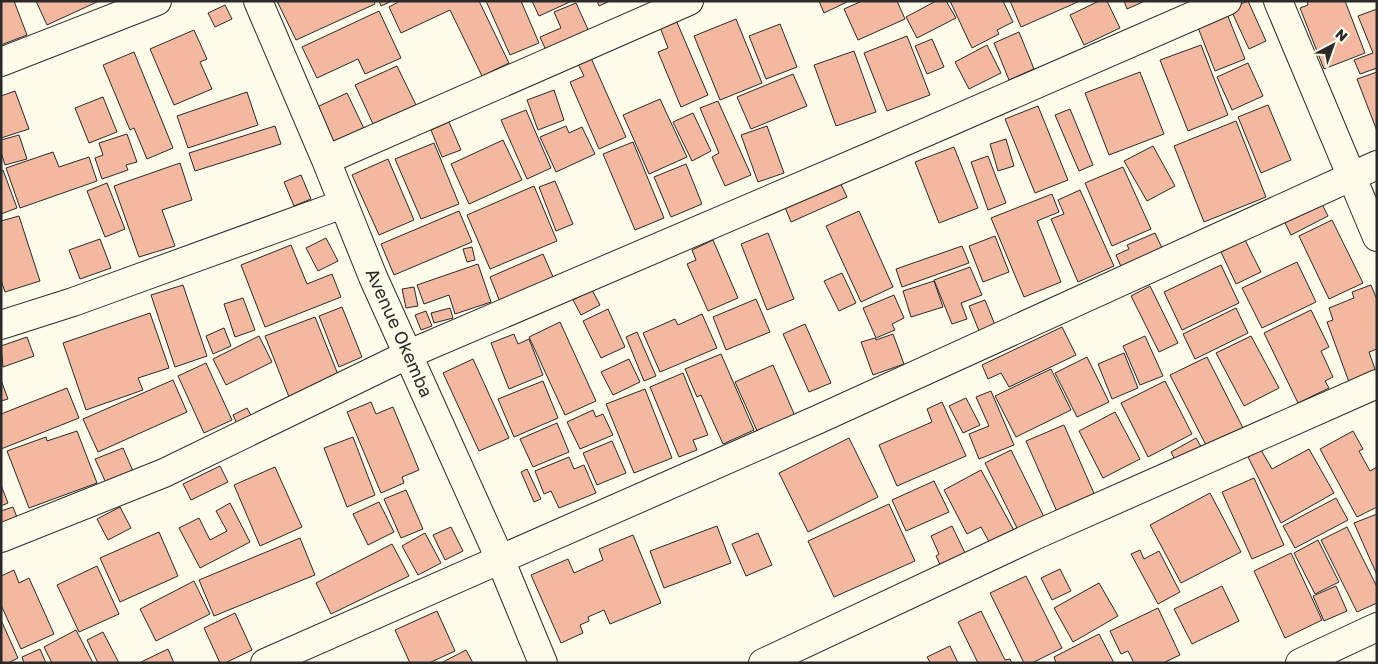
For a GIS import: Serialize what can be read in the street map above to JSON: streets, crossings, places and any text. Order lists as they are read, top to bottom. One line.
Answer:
{"streets":{"street":["Avenue Okemba"]},"north":"top right"}
